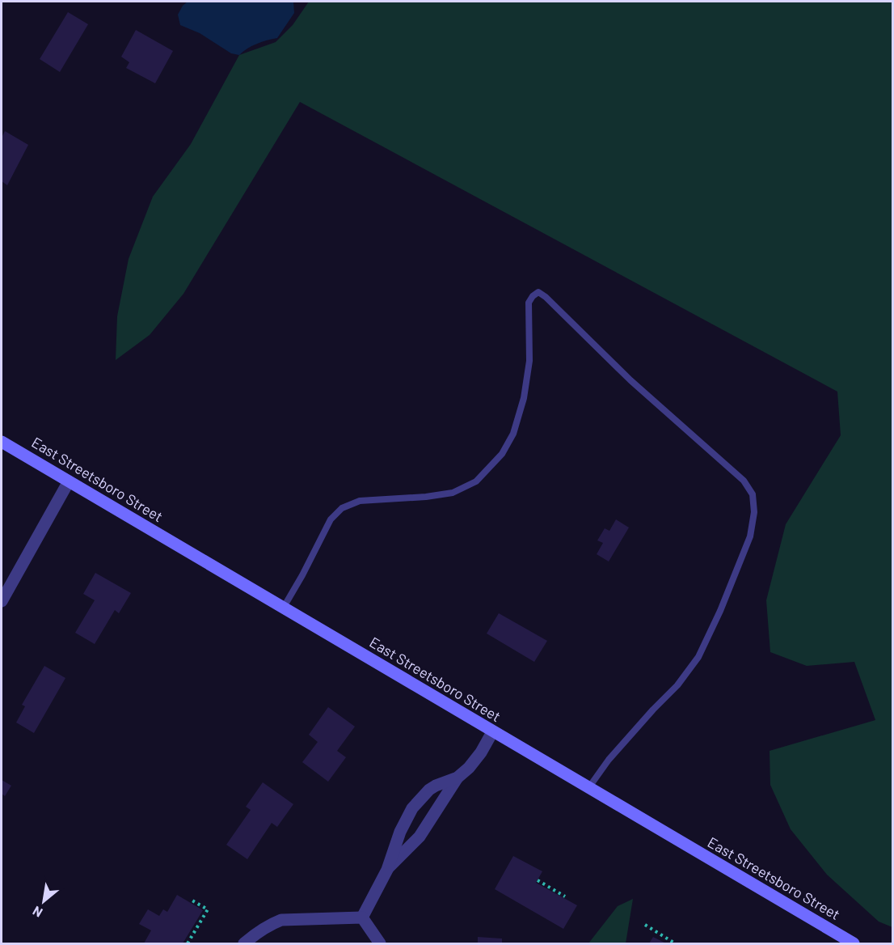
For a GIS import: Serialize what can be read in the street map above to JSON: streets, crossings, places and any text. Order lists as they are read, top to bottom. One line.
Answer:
{"streets":{"main road":["East Streetsboro Street"]},"north":"bottom left"}
